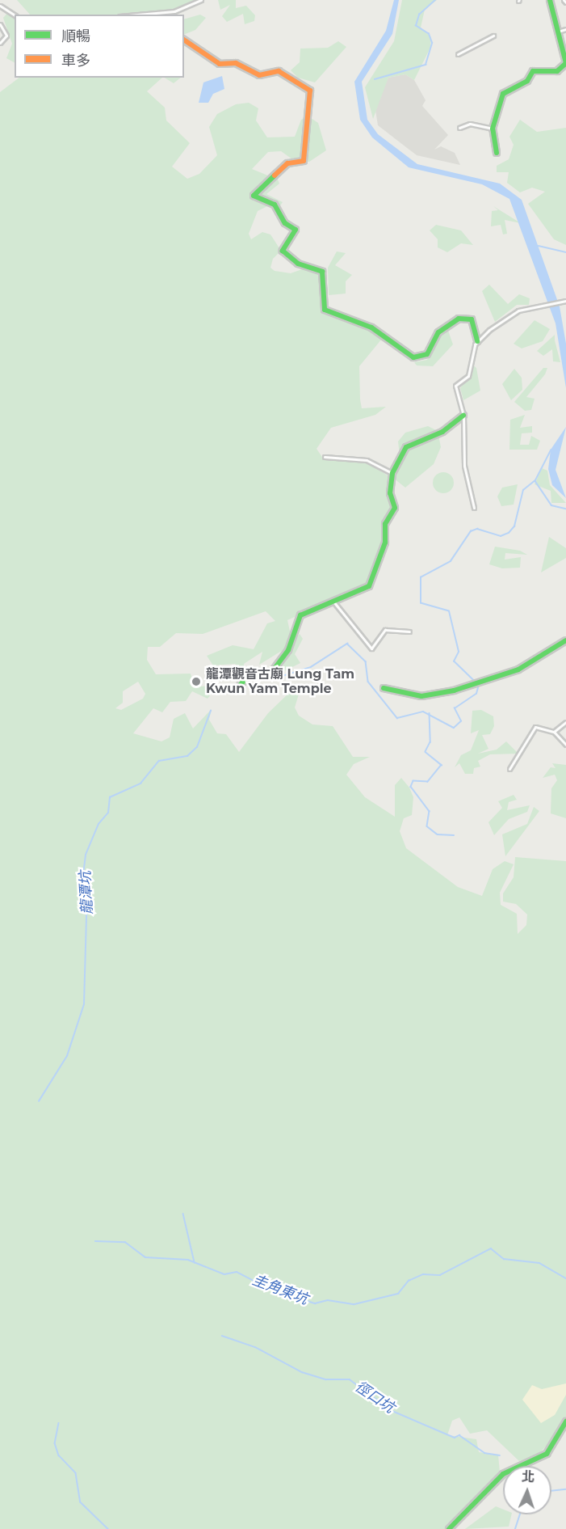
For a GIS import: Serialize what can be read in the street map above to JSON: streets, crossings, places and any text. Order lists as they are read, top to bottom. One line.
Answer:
{"water":["龍潭坑","圭角東坑","徑口坑"],"places":["龍潭觀音古廟 Lung Tam Kwun Yam Temple"],"legend":["順暢","車多"],"north":"top"}
